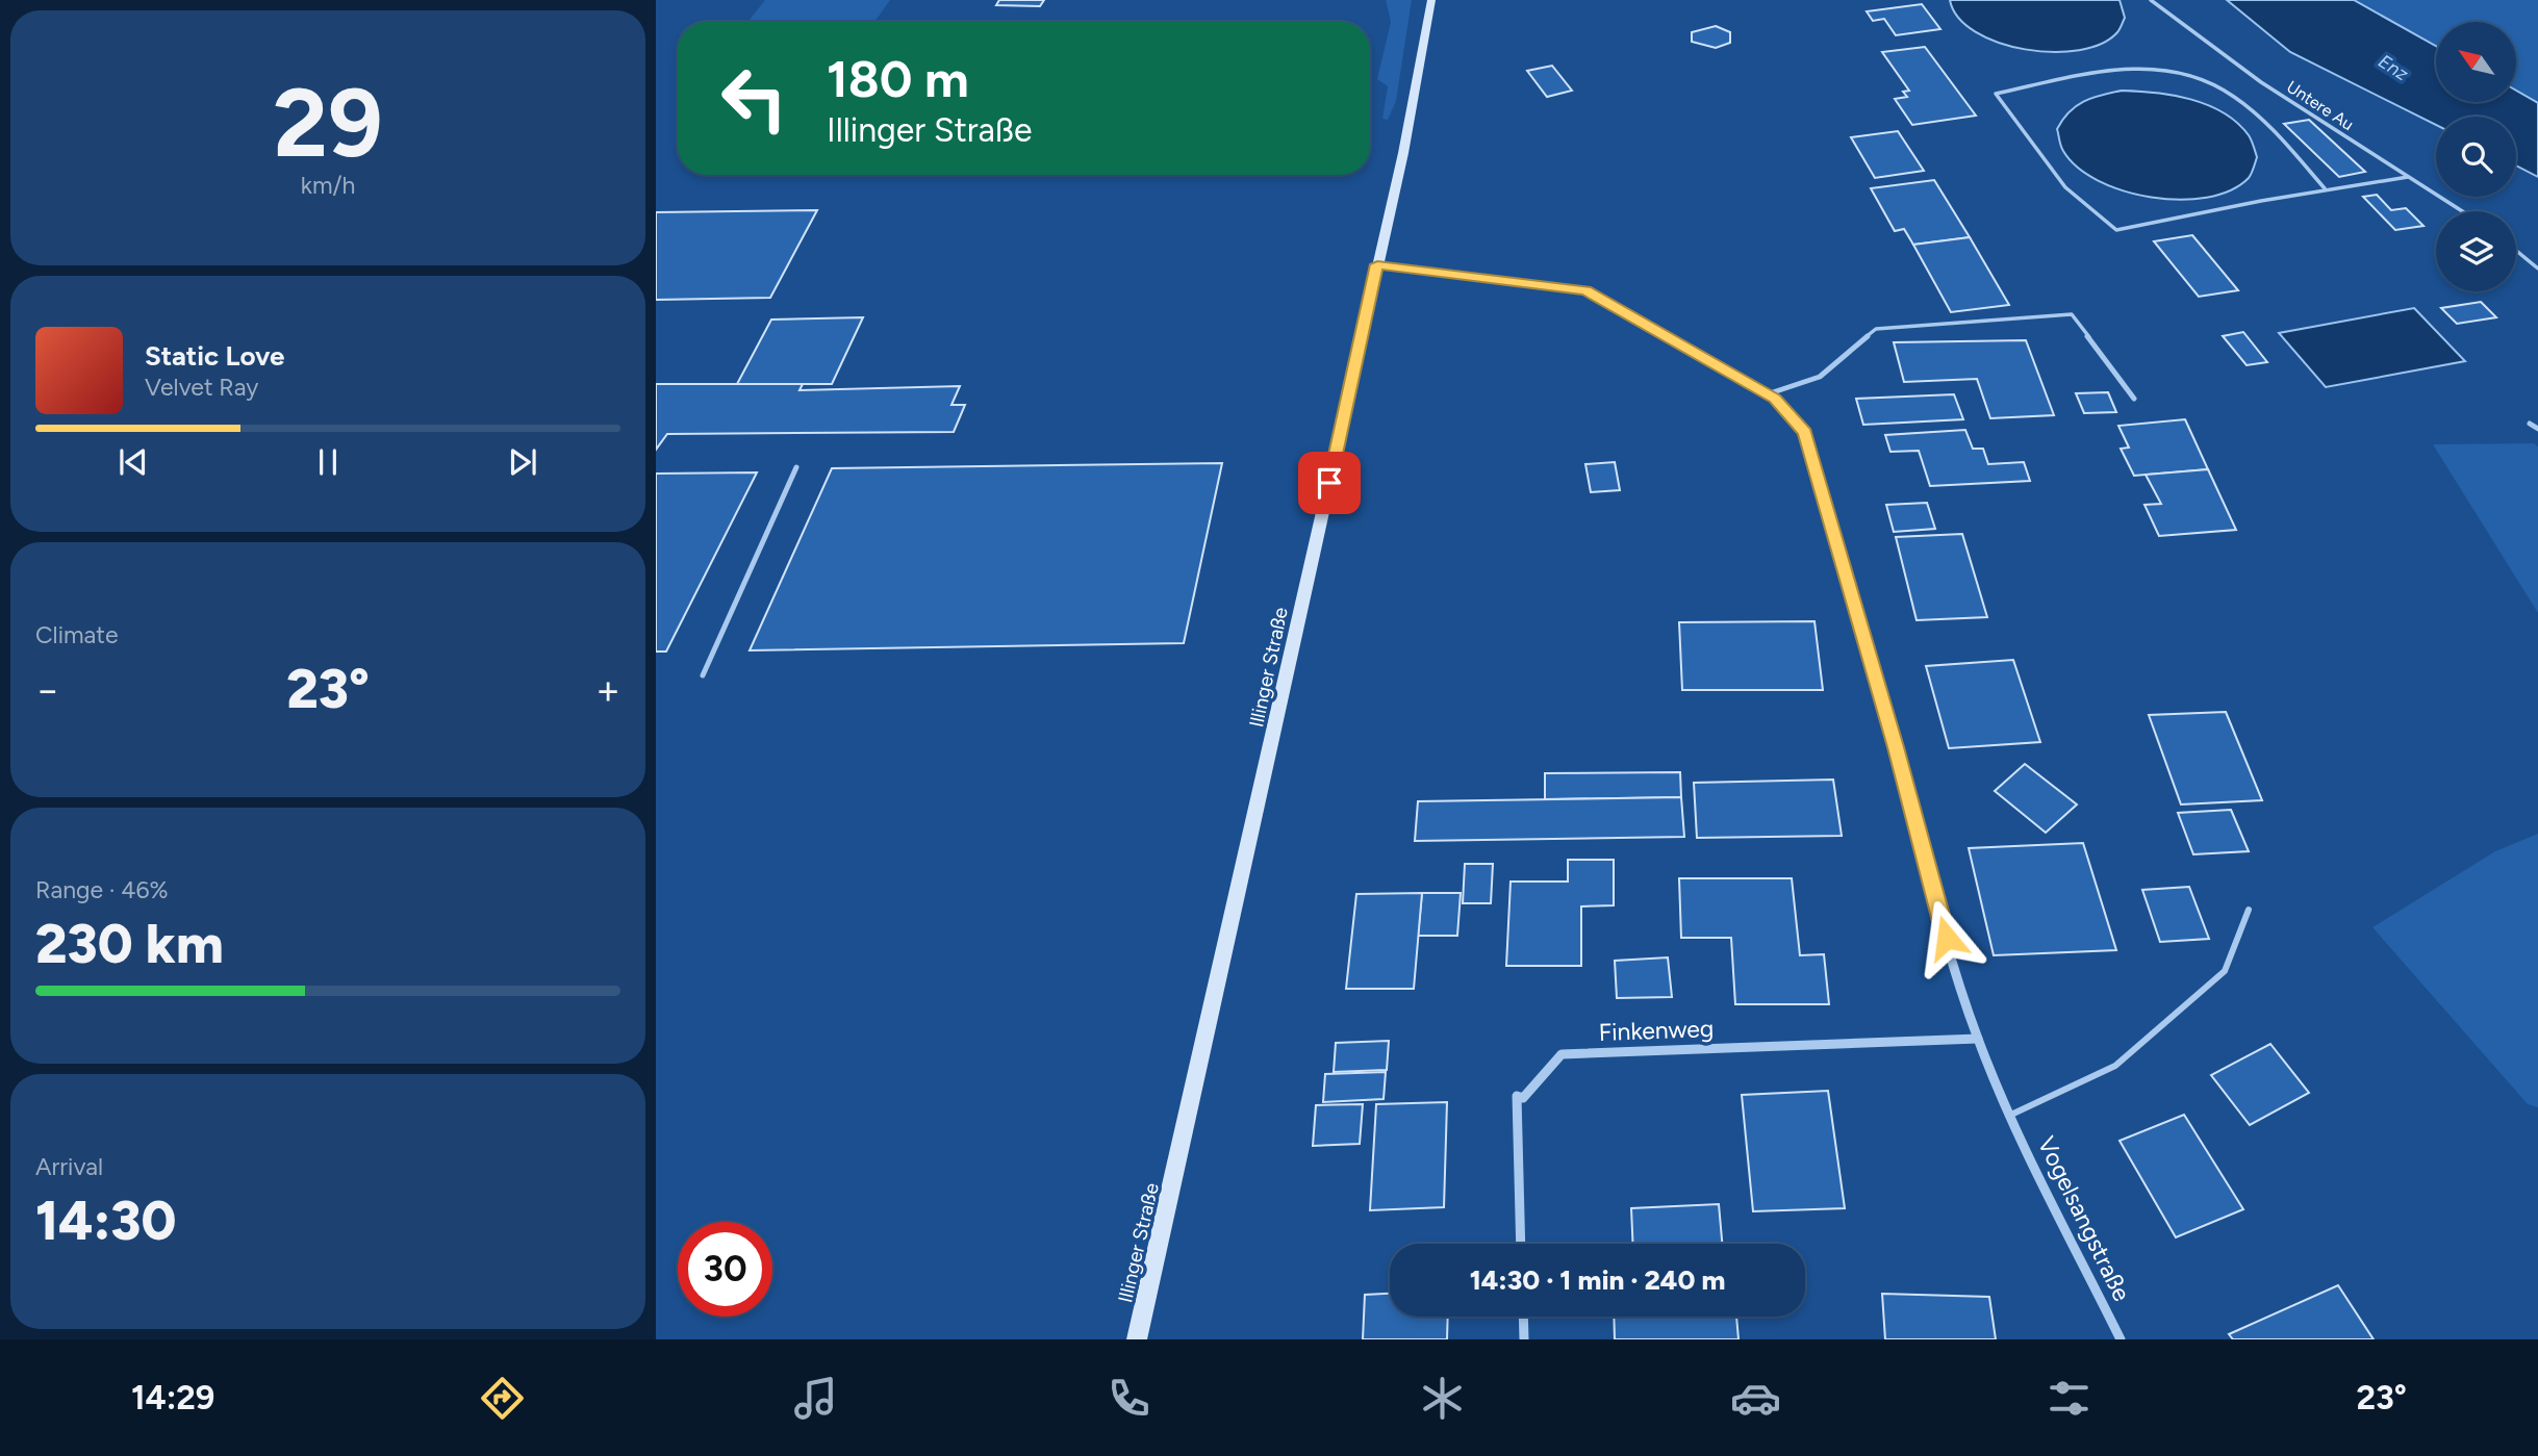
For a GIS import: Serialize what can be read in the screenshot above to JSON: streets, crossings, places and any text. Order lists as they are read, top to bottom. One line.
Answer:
{"streets":{"street":["Illinger Straße","Finkenweg","Vogelsangstraße"],"lane":["Untere Au"]},"crossings":[["Illinger Straße","Vogelsangstraße"],["Finkenweg","Vogelsangstraße"]],"water":["Enz"],"north":"top left","page":{"tile":[["29","km/h"],"Climate",["Range · 46%","230 km"],["Arrival","14:30"]],"turn":["180 m","Illinger Straße"],"song":["Static Love","Velvet Ray"],"heat":["−","23°","+"],"limit":"30","trip":"14:30 · 1 min · 240 m","tabs":["14:29","23°"]}}
